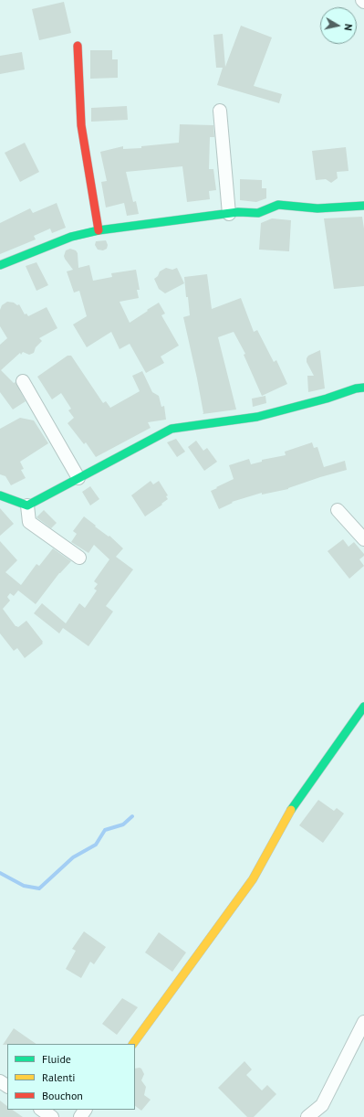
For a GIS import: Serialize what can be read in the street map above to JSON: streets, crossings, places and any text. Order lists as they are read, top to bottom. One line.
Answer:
{"legend":["Fluide","Ralenti","Bouchon"],"north":"right"}
